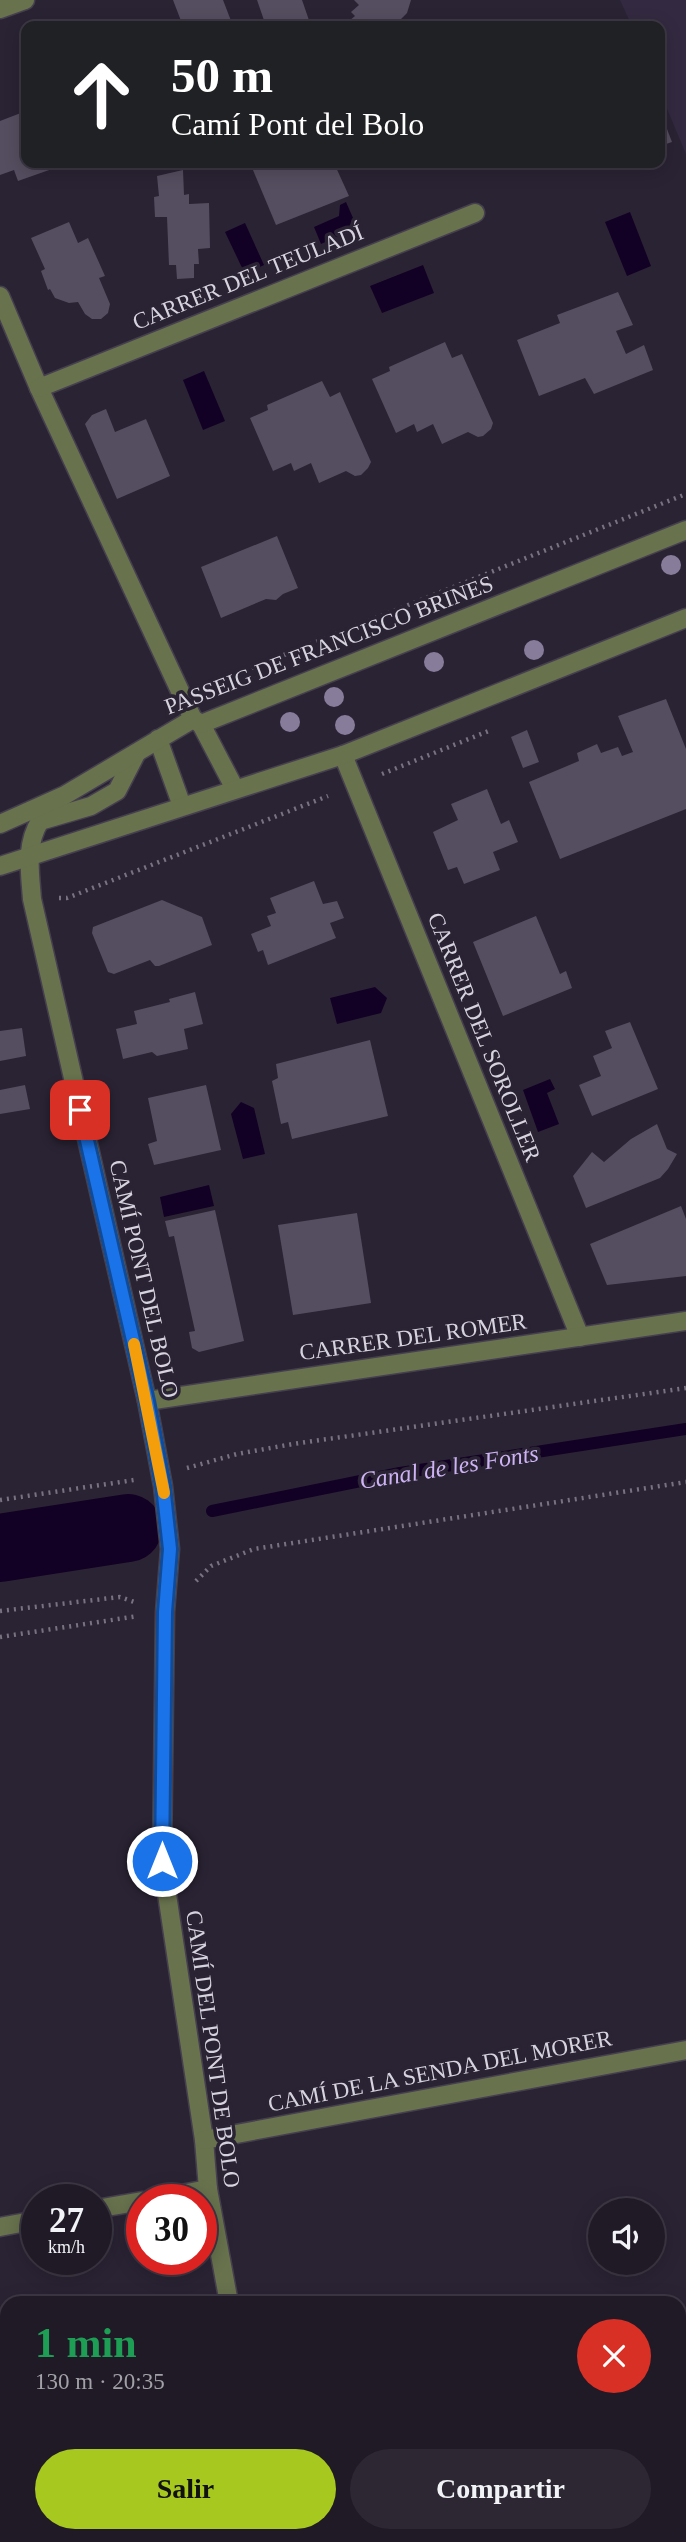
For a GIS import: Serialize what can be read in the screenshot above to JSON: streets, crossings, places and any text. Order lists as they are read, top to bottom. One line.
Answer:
{"streets":{"street":["CARRER DEL TEULADÍ","PASSEIG DE FRANCISCO BRINES","CARRER DEL SOROLLER","CAMÍ PONT DEL BOLO","CARRER DEL ROMER","CAMÍ DEL PONT DE BOLO","CAMÍ DE LA SENDA DEL MORER"]},"crossings":[["PASSEIG DE FRANCISCO BRINES","CAMÍ PONT DEL BOLO"],["CARRER DEL SOROLLER","CARRER DEL ROMER"],["CAMÍ PONT DEL BOLO","CARRER DEL ROMER"],["CAMÍ PONT DEL BOLO","CAMÍ DEL PONT DE BOLO"],["CAMÍ DEL PONT DE BOLO","CAMÍ DE LA SENDA DEL MORER"]],"water":["Canal de les Fonts"],"page":{"turn":["50 m","Camí Pont del Bolo"],"speed":"27 km/h","limit":"30","heading":["1 min","130 m · 20:35"],"buttons":["Salir","Compartir"]}}
